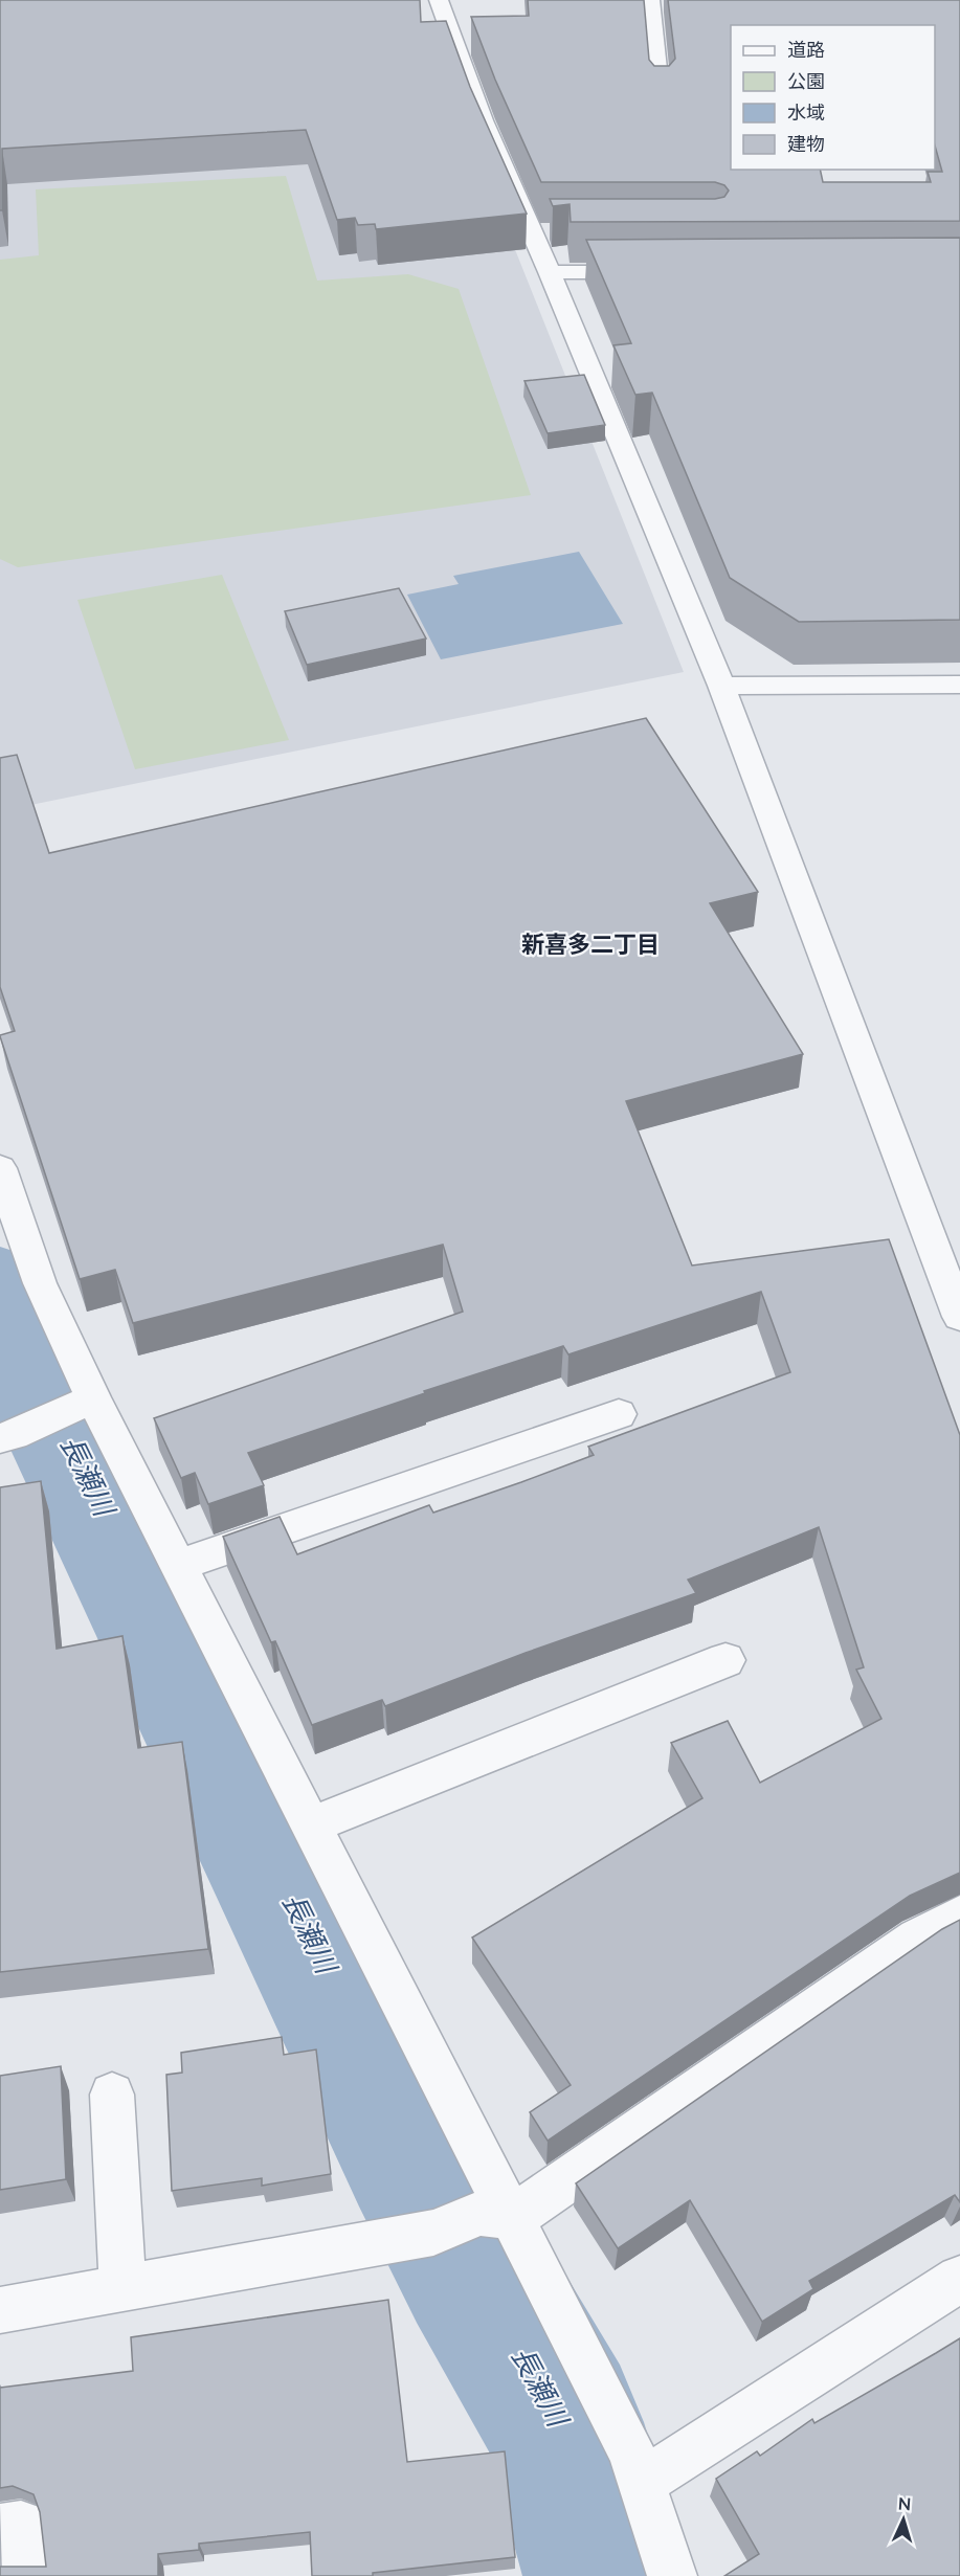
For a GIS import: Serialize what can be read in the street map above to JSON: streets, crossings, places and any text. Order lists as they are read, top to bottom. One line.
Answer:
{"districts":["新喜多二丁目"],"water":["長瀬川"],"legend":["道路","公園","水域","建物"],"north":"top"}
